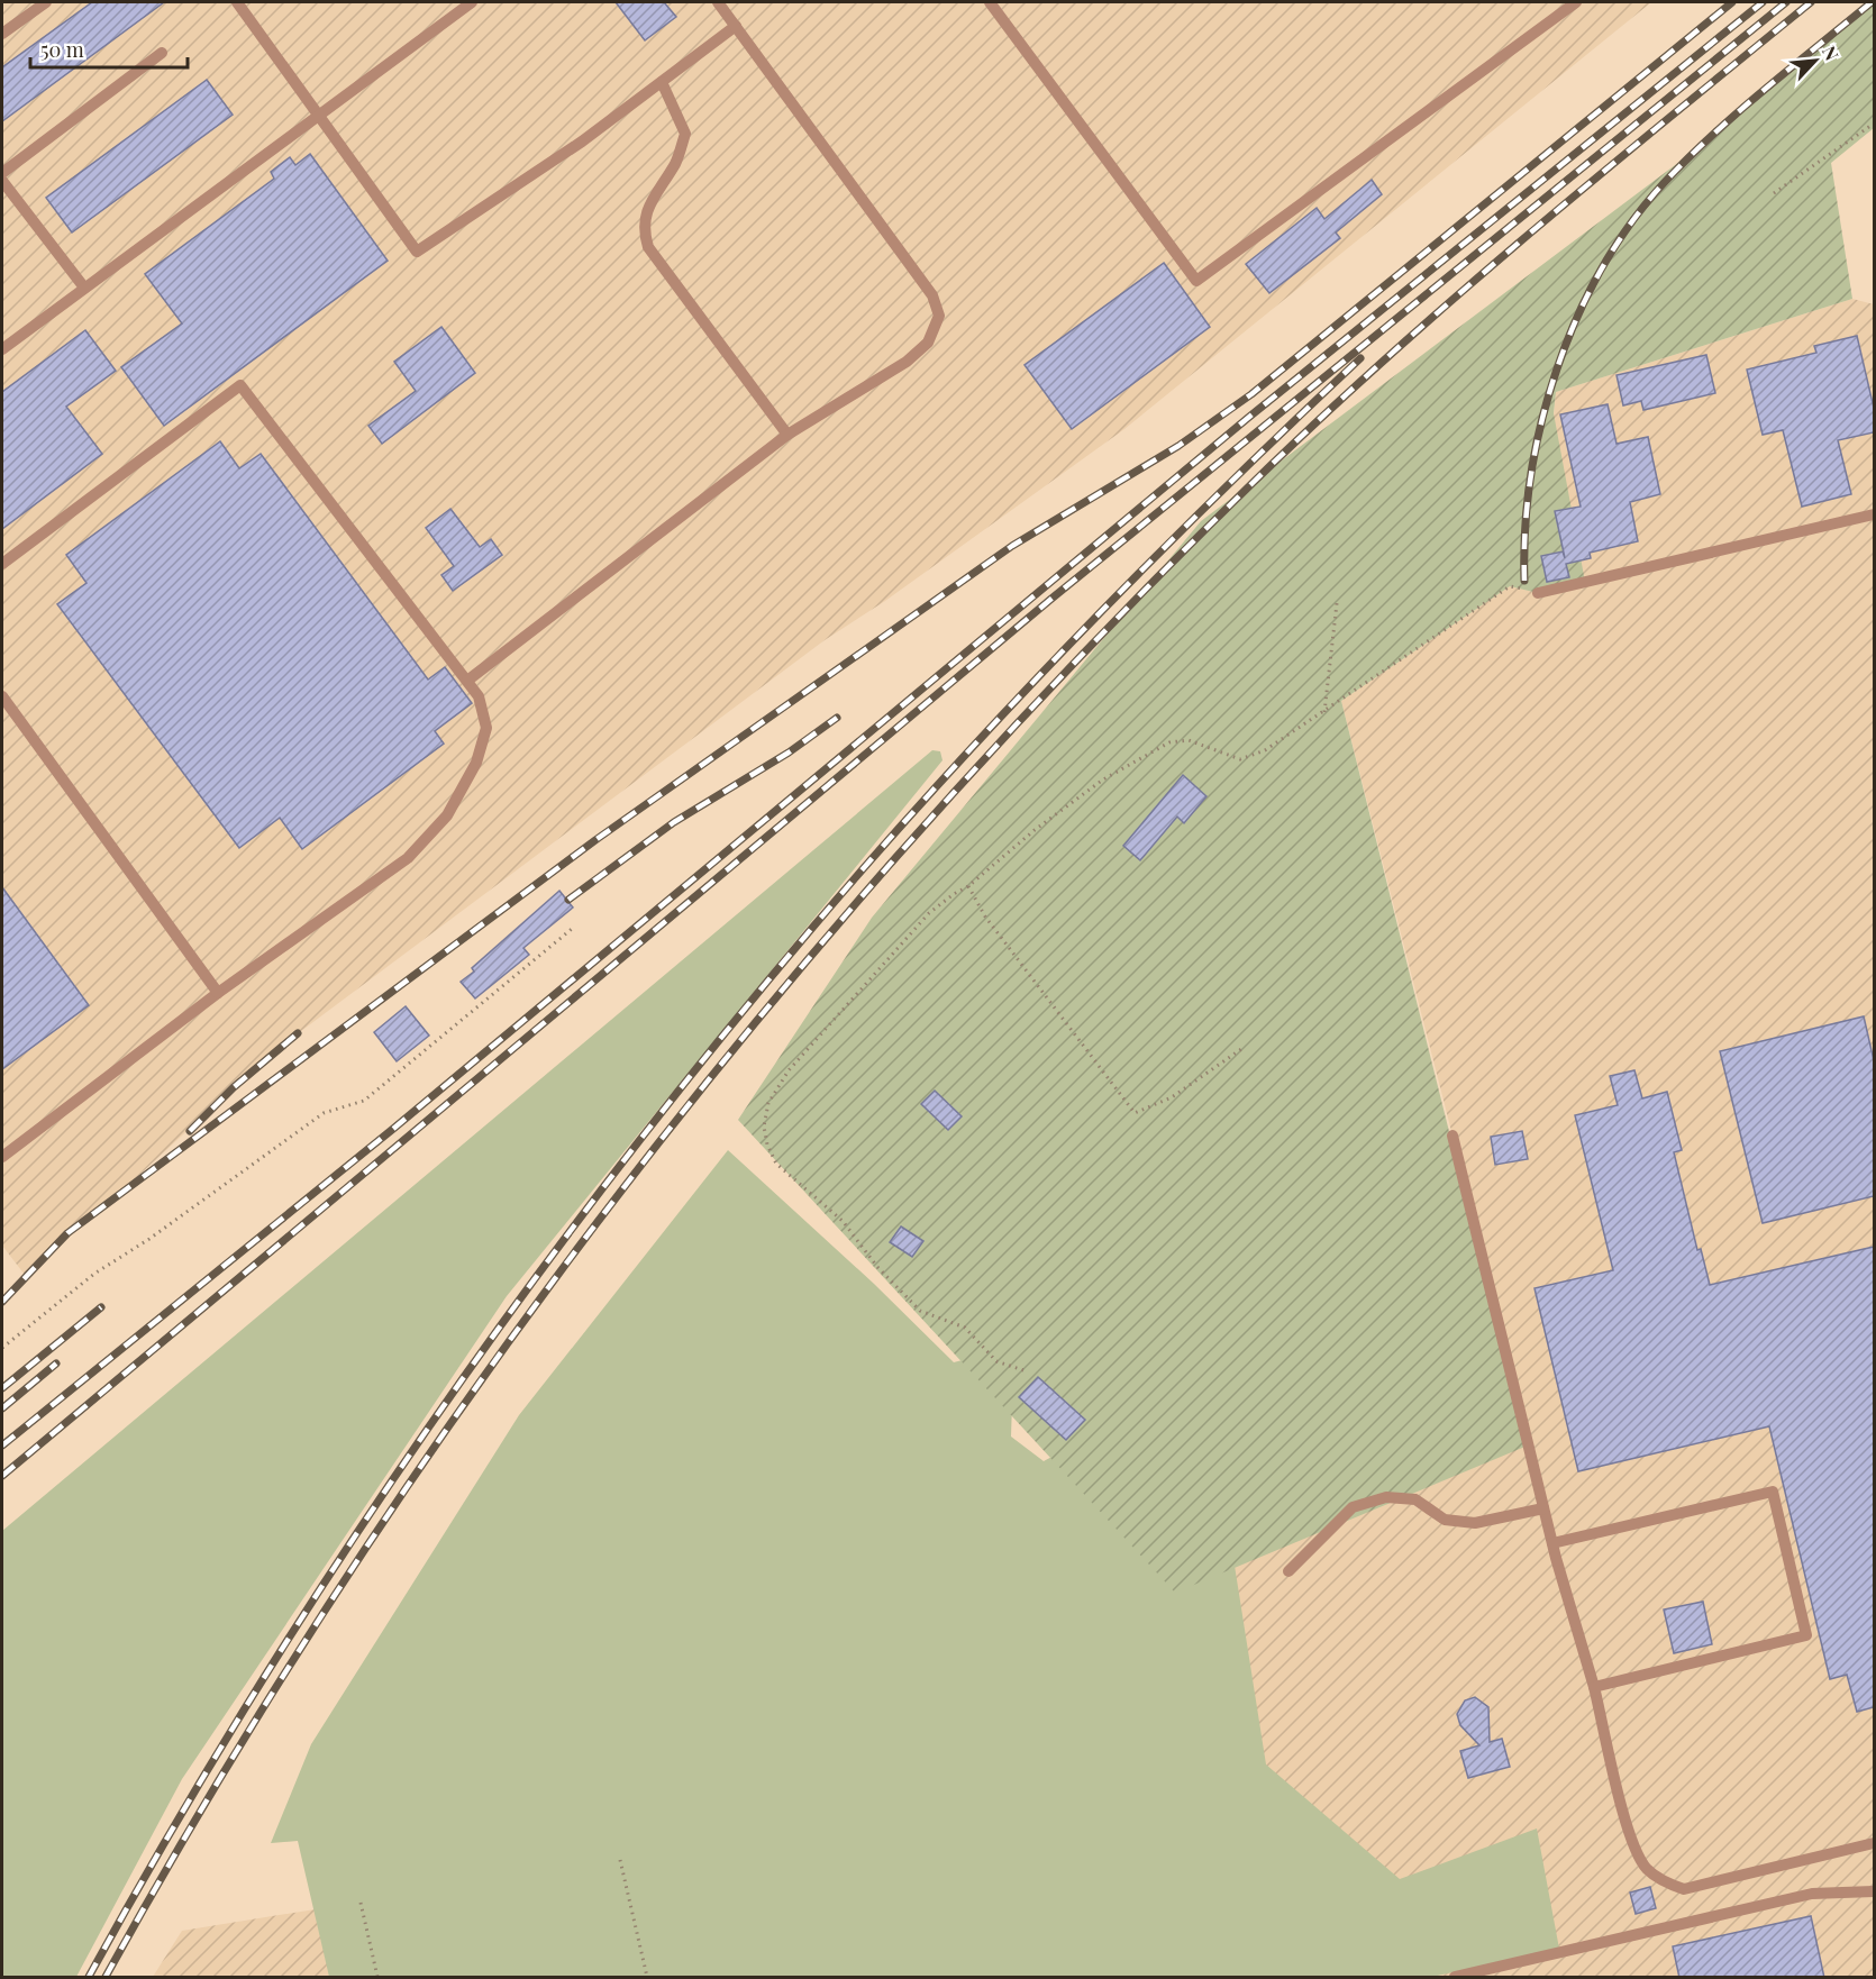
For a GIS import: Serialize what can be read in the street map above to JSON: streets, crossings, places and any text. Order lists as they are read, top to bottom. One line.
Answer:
{"scale_bar":"50 m","north":"top right"}
